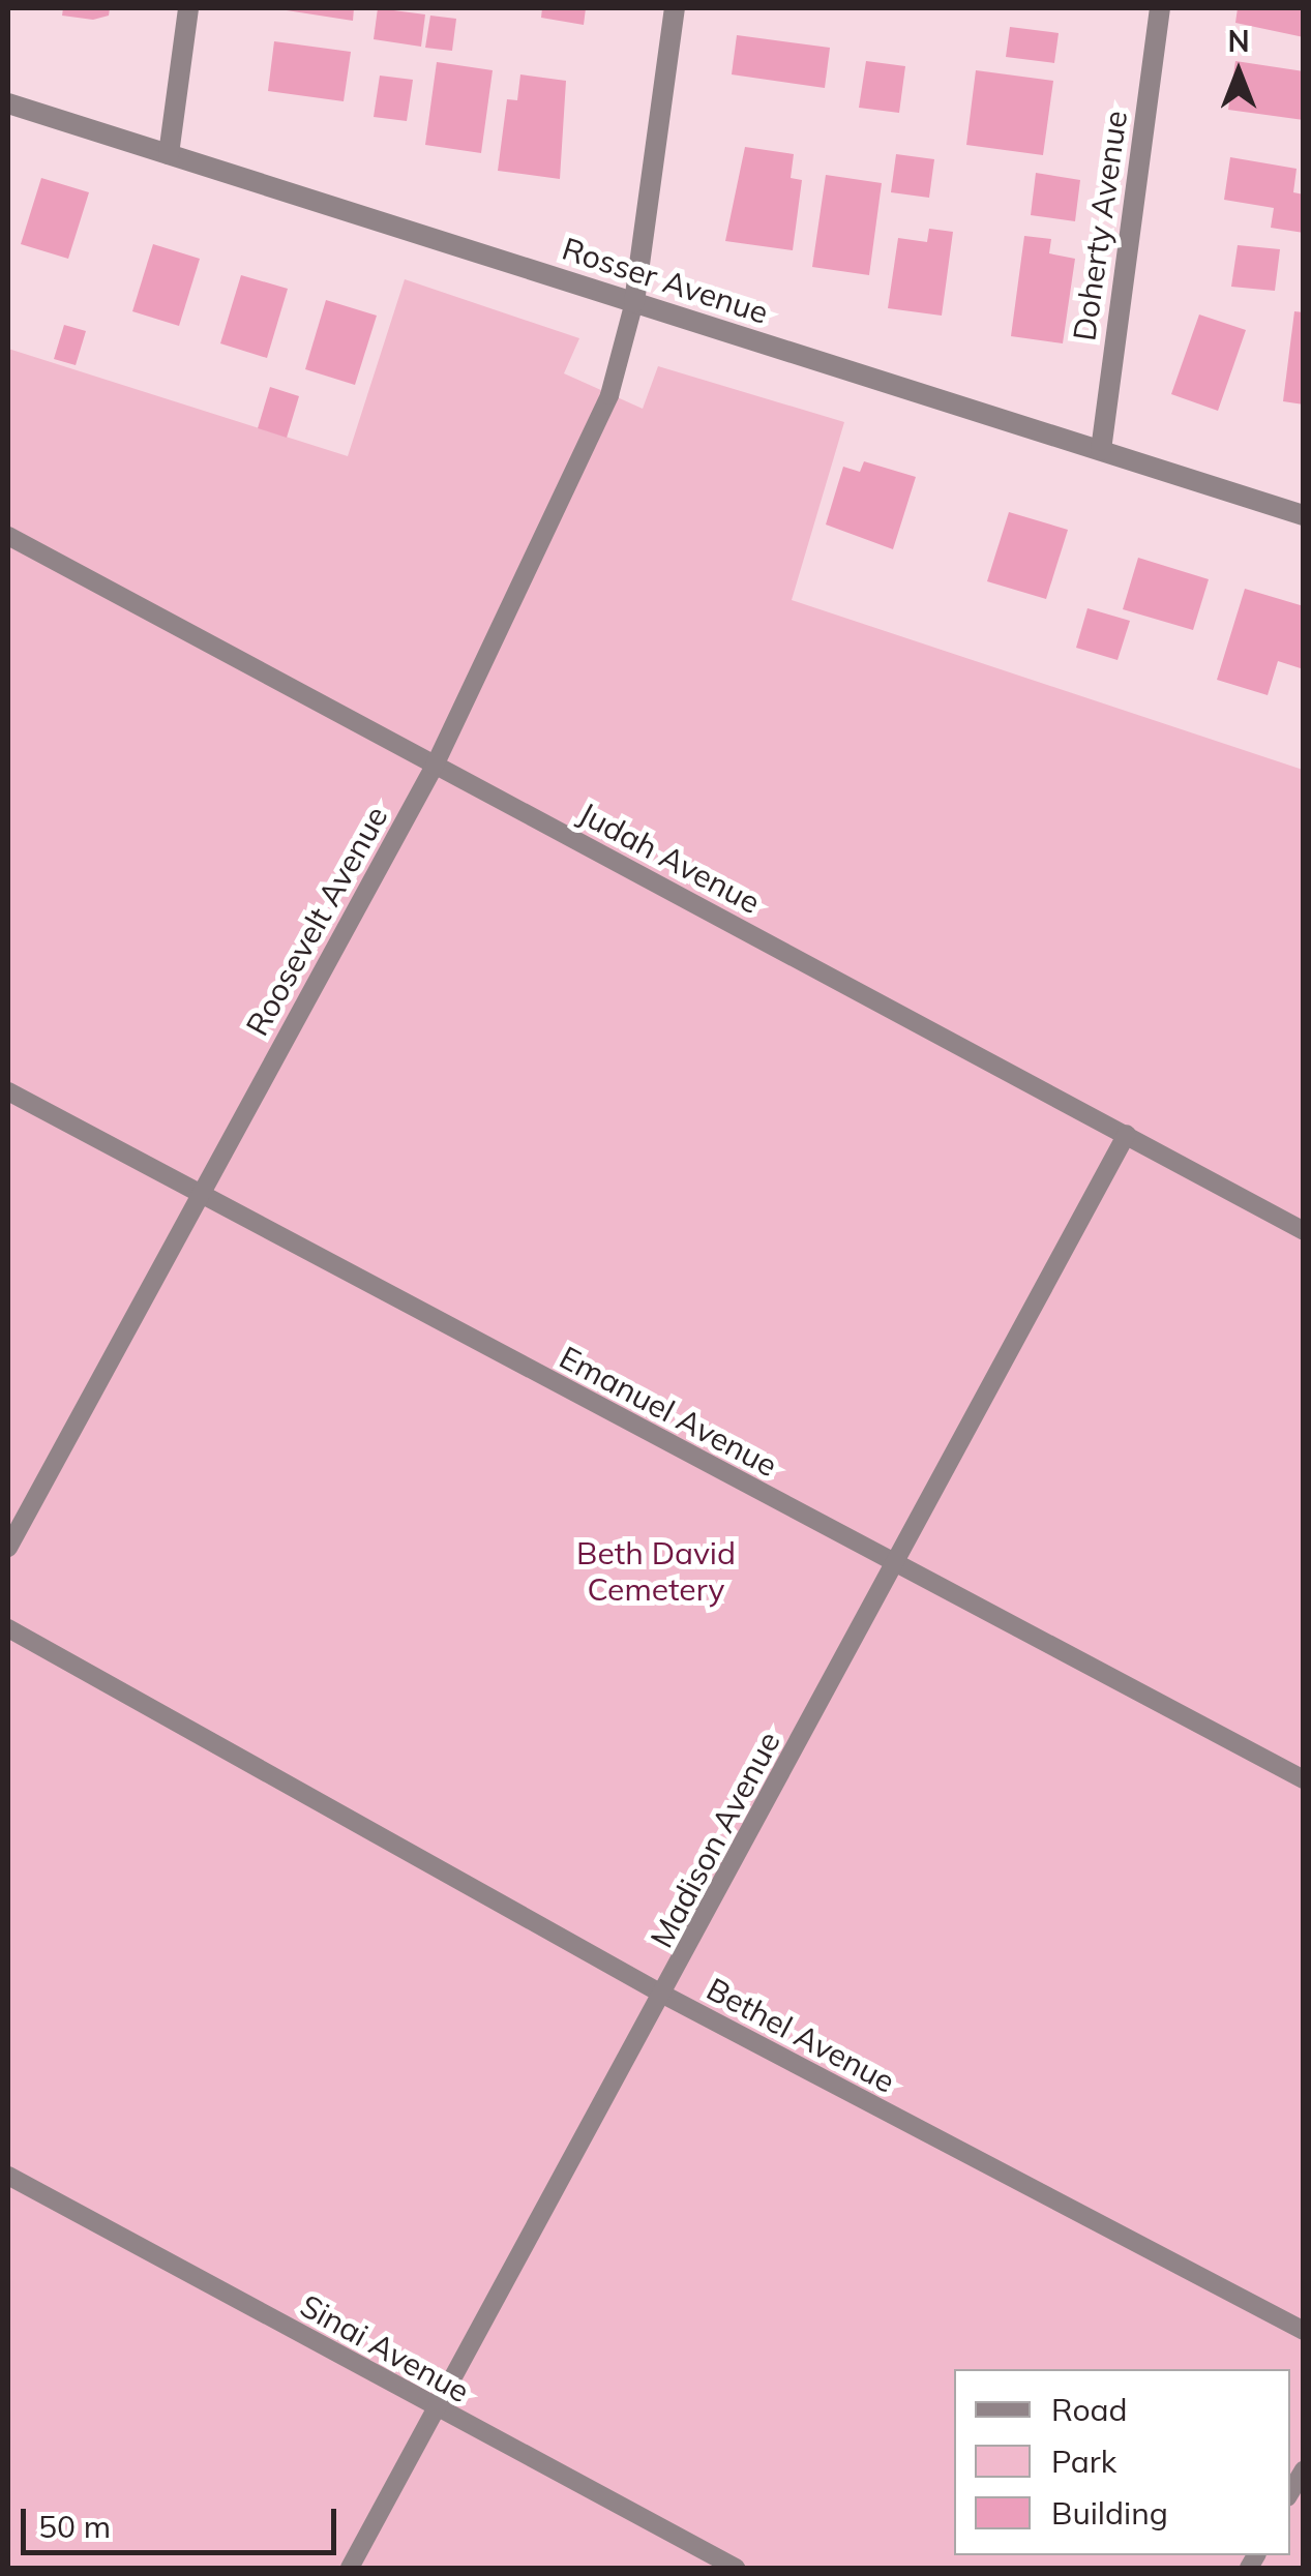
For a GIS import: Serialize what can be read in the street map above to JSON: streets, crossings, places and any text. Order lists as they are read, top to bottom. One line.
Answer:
{"streets":{"street":["Doherty Avenue","Rosser Avenue"],"lane":["Judah Avenue","Roosevelt Avenue","Emanuel Avenue","Madison Avenue","Bethel Avenue","Sinai Avenue"]},"crossings":[["Doherty Avenue","Rosser Avenue"],["Rosser Avenue","Roosevelt Avenue"],["Judah Avenue","Roosevelt Avenue"],["Judah Avenue","Madison Avenue"],["Roosevelt Avenue","Emanuel Avenue"],["Emanuel Avenue","Madison Avenue"],["Madison Avenue","Bethel Avenue"],["Madison Avenue","Sinai Avenue"]],"parks":["Beth David Cemetery"],"legend":["Road","Park","Building"],"scale_bar":"50 m","north":"top"}
